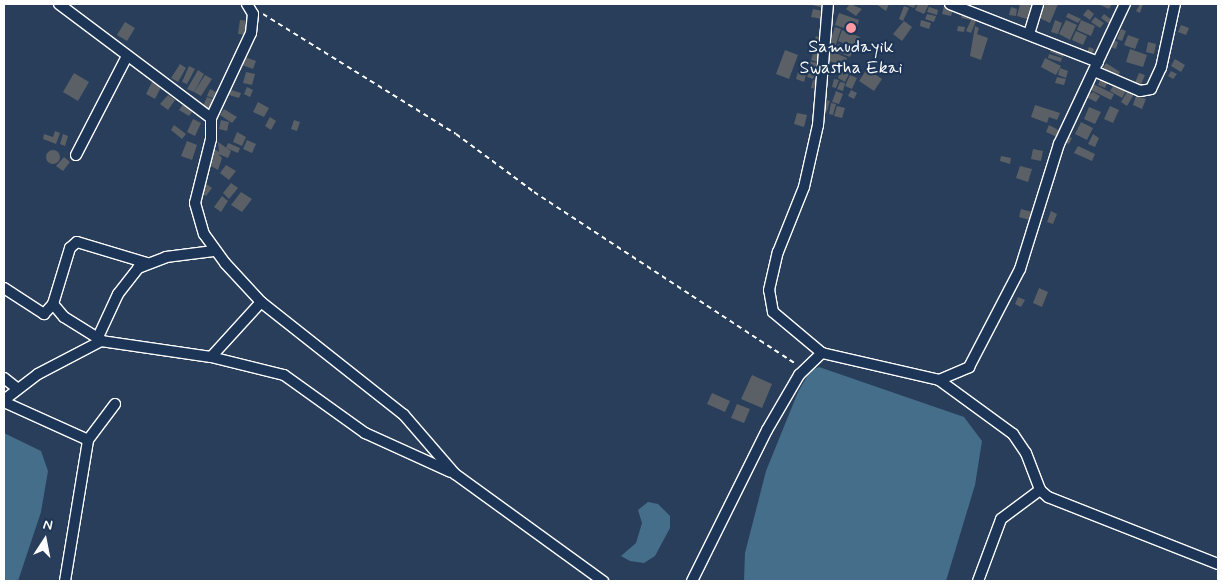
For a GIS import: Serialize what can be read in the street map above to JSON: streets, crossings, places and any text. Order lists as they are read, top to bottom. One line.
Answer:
{"places":["Samudayik Swastha Ekai"],"north":"top"}
